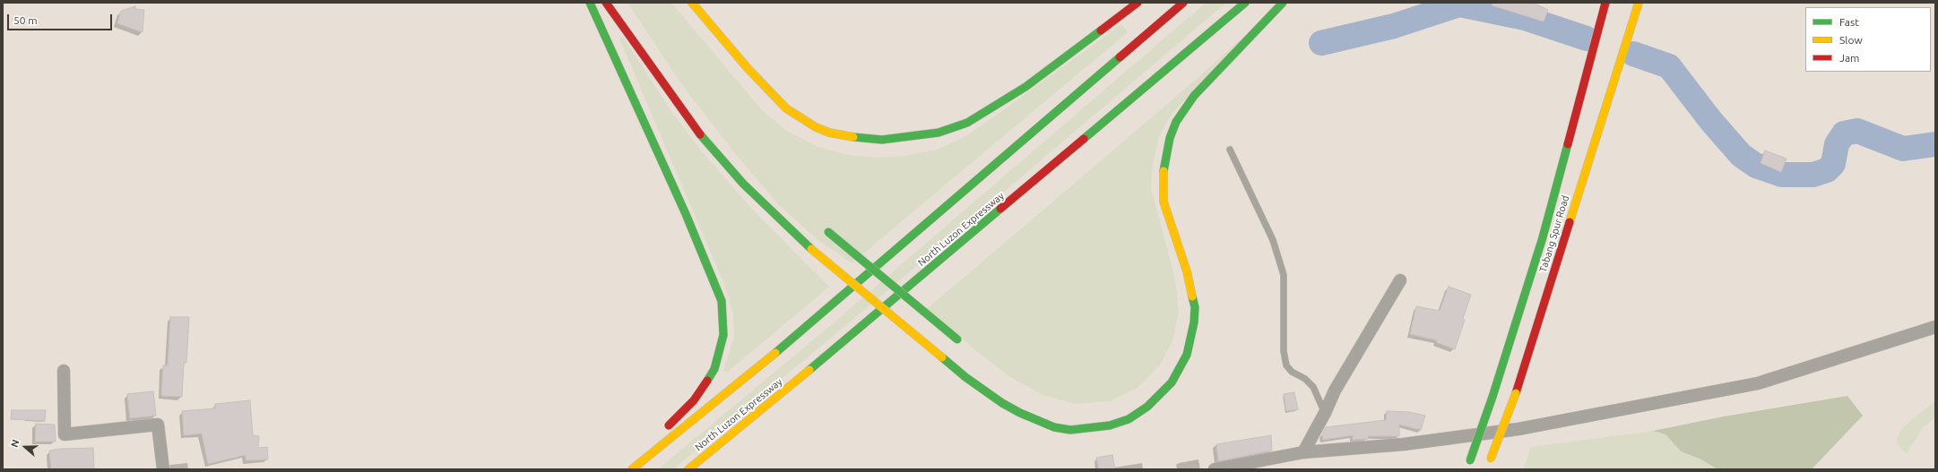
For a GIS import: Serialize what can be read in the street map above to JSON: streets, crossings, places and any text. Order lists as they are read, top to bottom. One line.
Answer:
{"streets":{"highway":["North Luzon Expressway","Tabang Spur Road"]},"legend":["Fast","Slow","Jam"],"scale_bar":"50 m","north":"left"}
